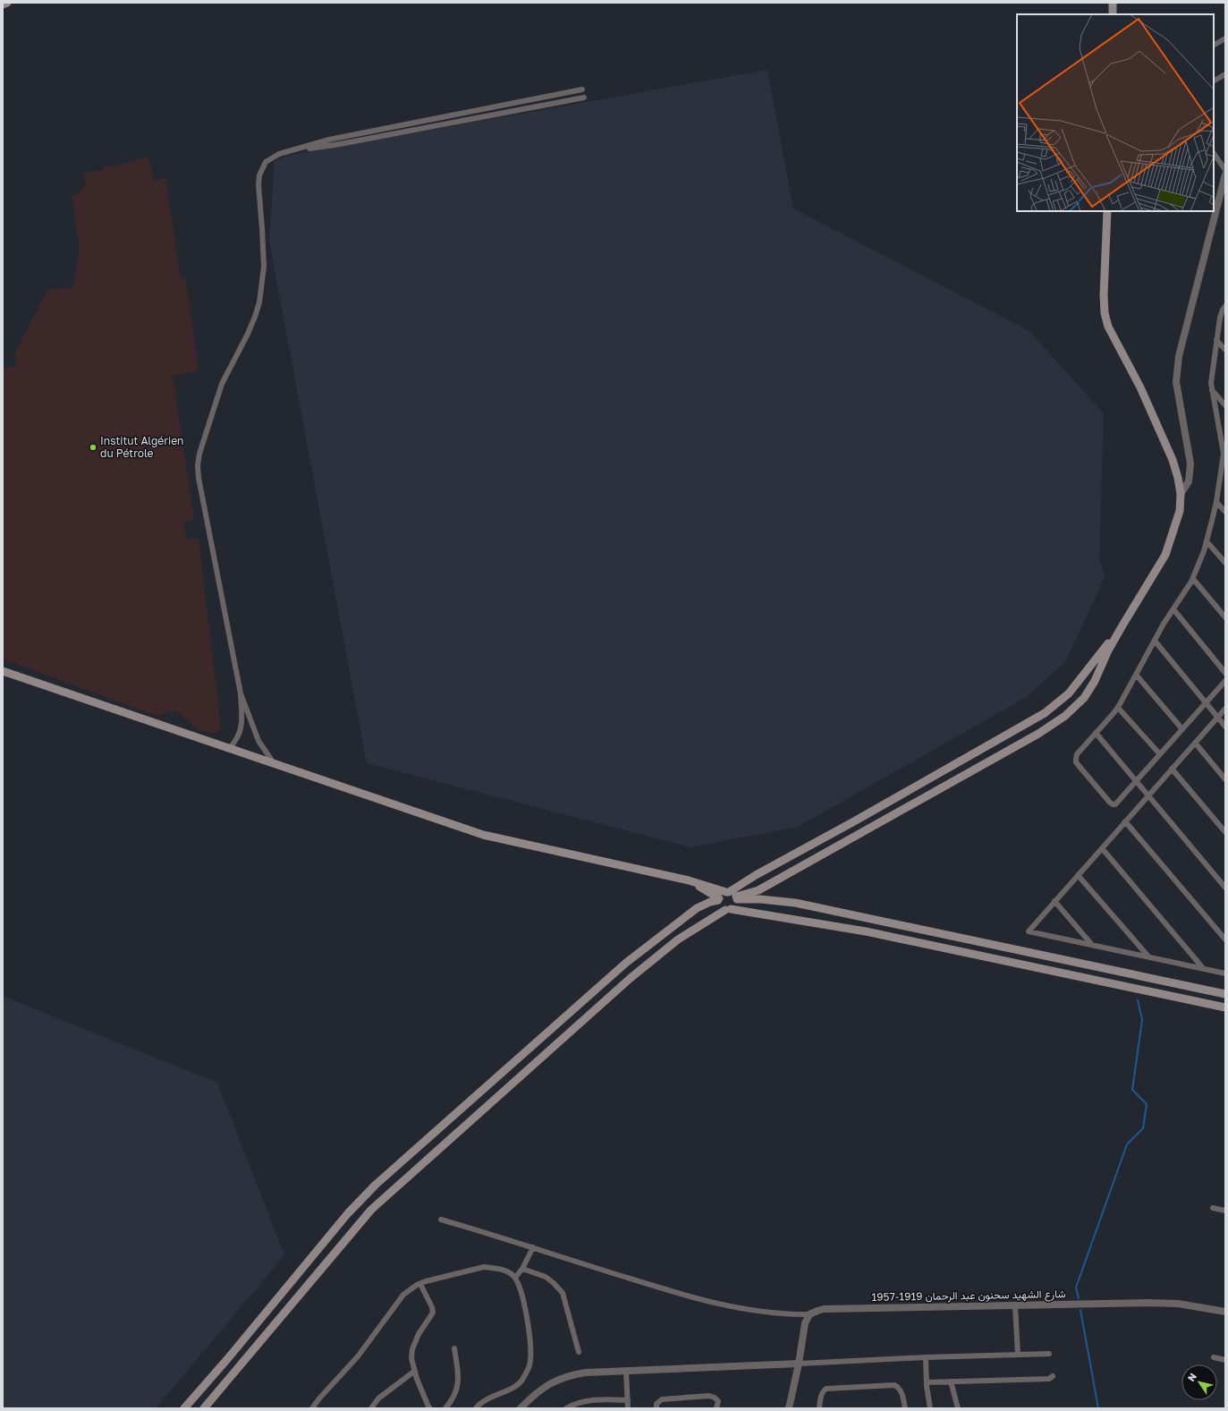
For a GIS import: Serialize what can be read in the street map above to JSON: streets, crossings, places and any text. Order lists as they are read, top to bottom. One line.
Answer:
{"streets":{"street":["شارع الشهيد سحنون عبد الرحمان 1919-1957"]},"places":["Institut Algérien du Pétrole"],"north":"top left"}
